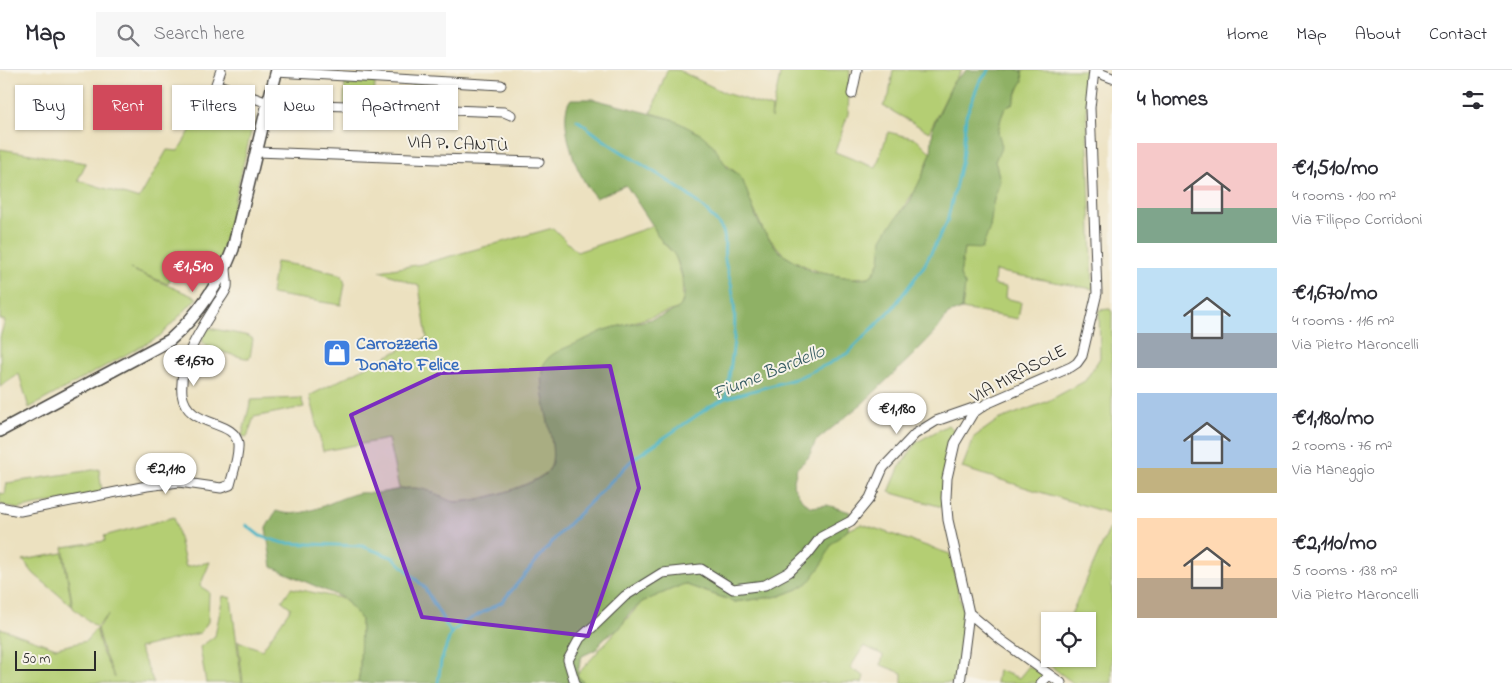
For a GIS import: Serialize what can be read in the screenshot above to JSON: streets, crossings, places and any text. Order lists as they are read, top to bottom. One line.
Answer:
{"streets":{"street":["VIA P. CANTÙ","VIA MIRASOLE"]},"water":["Fiume Bardello"],"places":{"shop":["Carrozzeria Donato Felice"]},"scale_bar":"50 m","page":{"header":"Map","search":"Search here","nav":["Home","Map","About","Contact"],"heading":"4 homes","chip":["Buy","Rent","Filters","New","Apartment"],"list":[{"name":"€1,510/mo","note":"4 rooms · 100 m² · Via Filippo Corridoni"},{"name":"€1,670/mo","note":"4 rooms · 116 m² · Via Pietro Maroncelli"},{"name":"€1,180/mo","note":"2 rooms · 76 m² · Via Maneggio"},{"name":"€2,110/mo","note":"5 rooms · 138 m² · Via Pietro Maroncelli"}],"price":["€1,510","€1,670","€1,180","€2,110"],"scale":"50 m"}}
